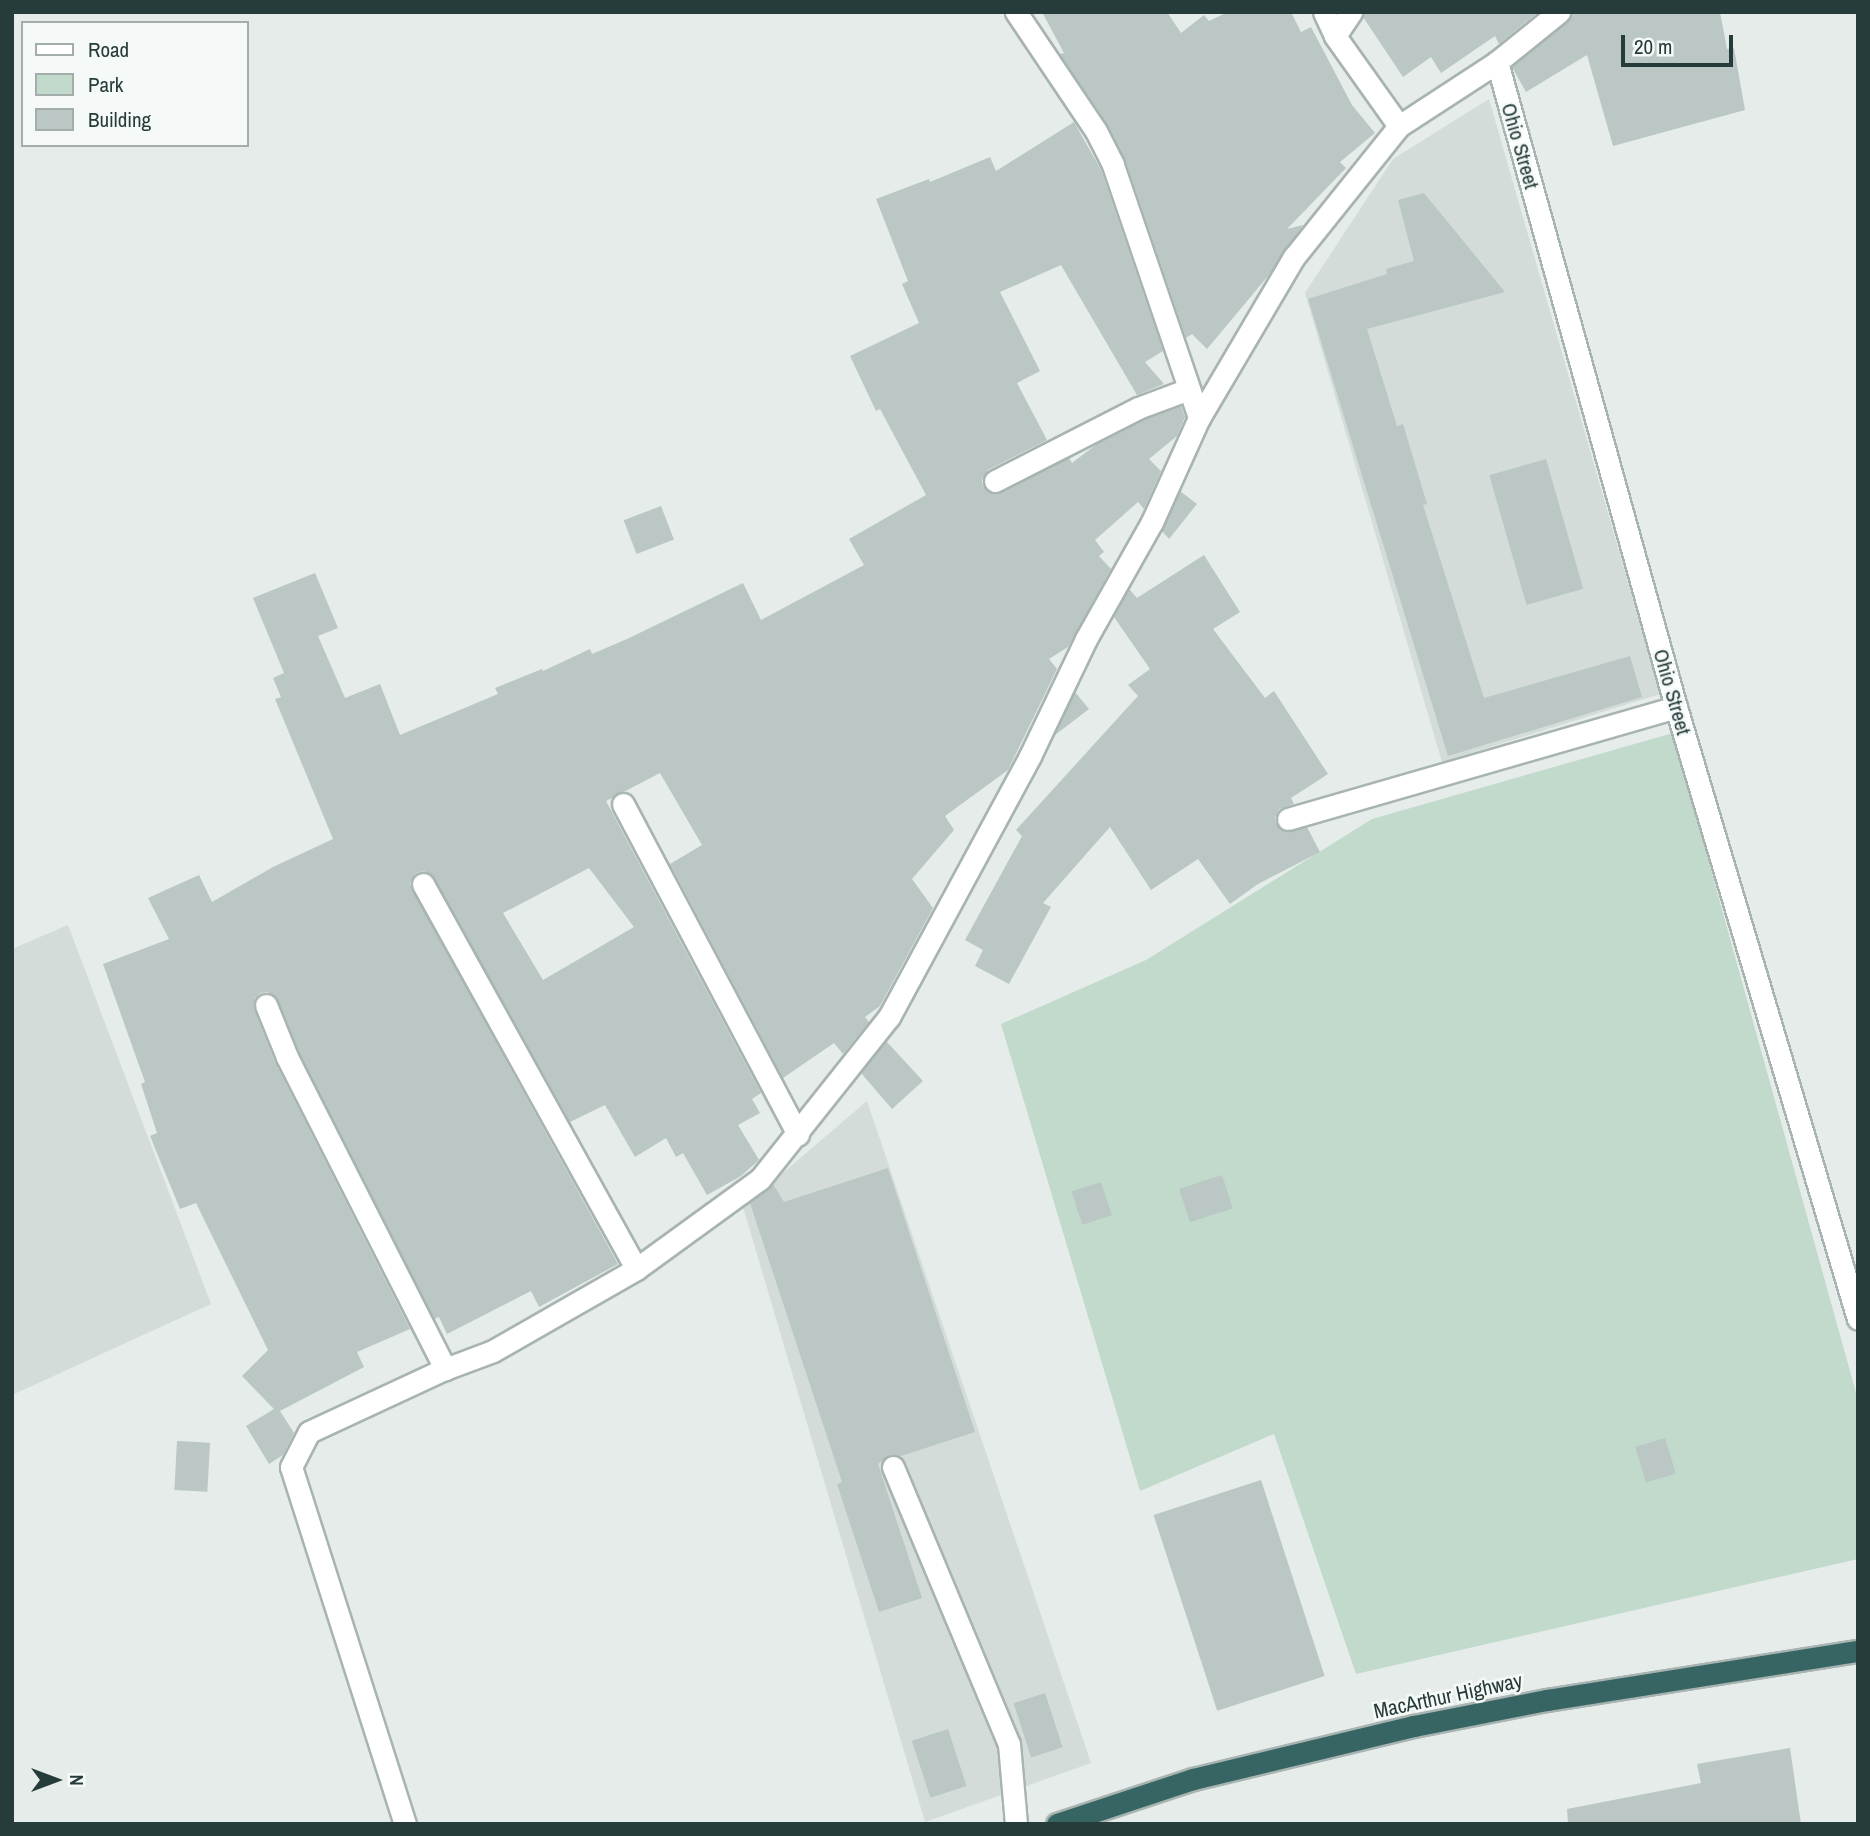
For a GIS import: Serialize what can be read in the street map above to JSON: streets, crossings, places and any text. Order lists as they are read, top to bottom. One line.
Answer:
{"streets":{"highway":["MacArthur Highway"],"street":["Ohio Street"]},"legend":["Road","Park","Building"],"scale_bar":"20 m","north":"right"}
